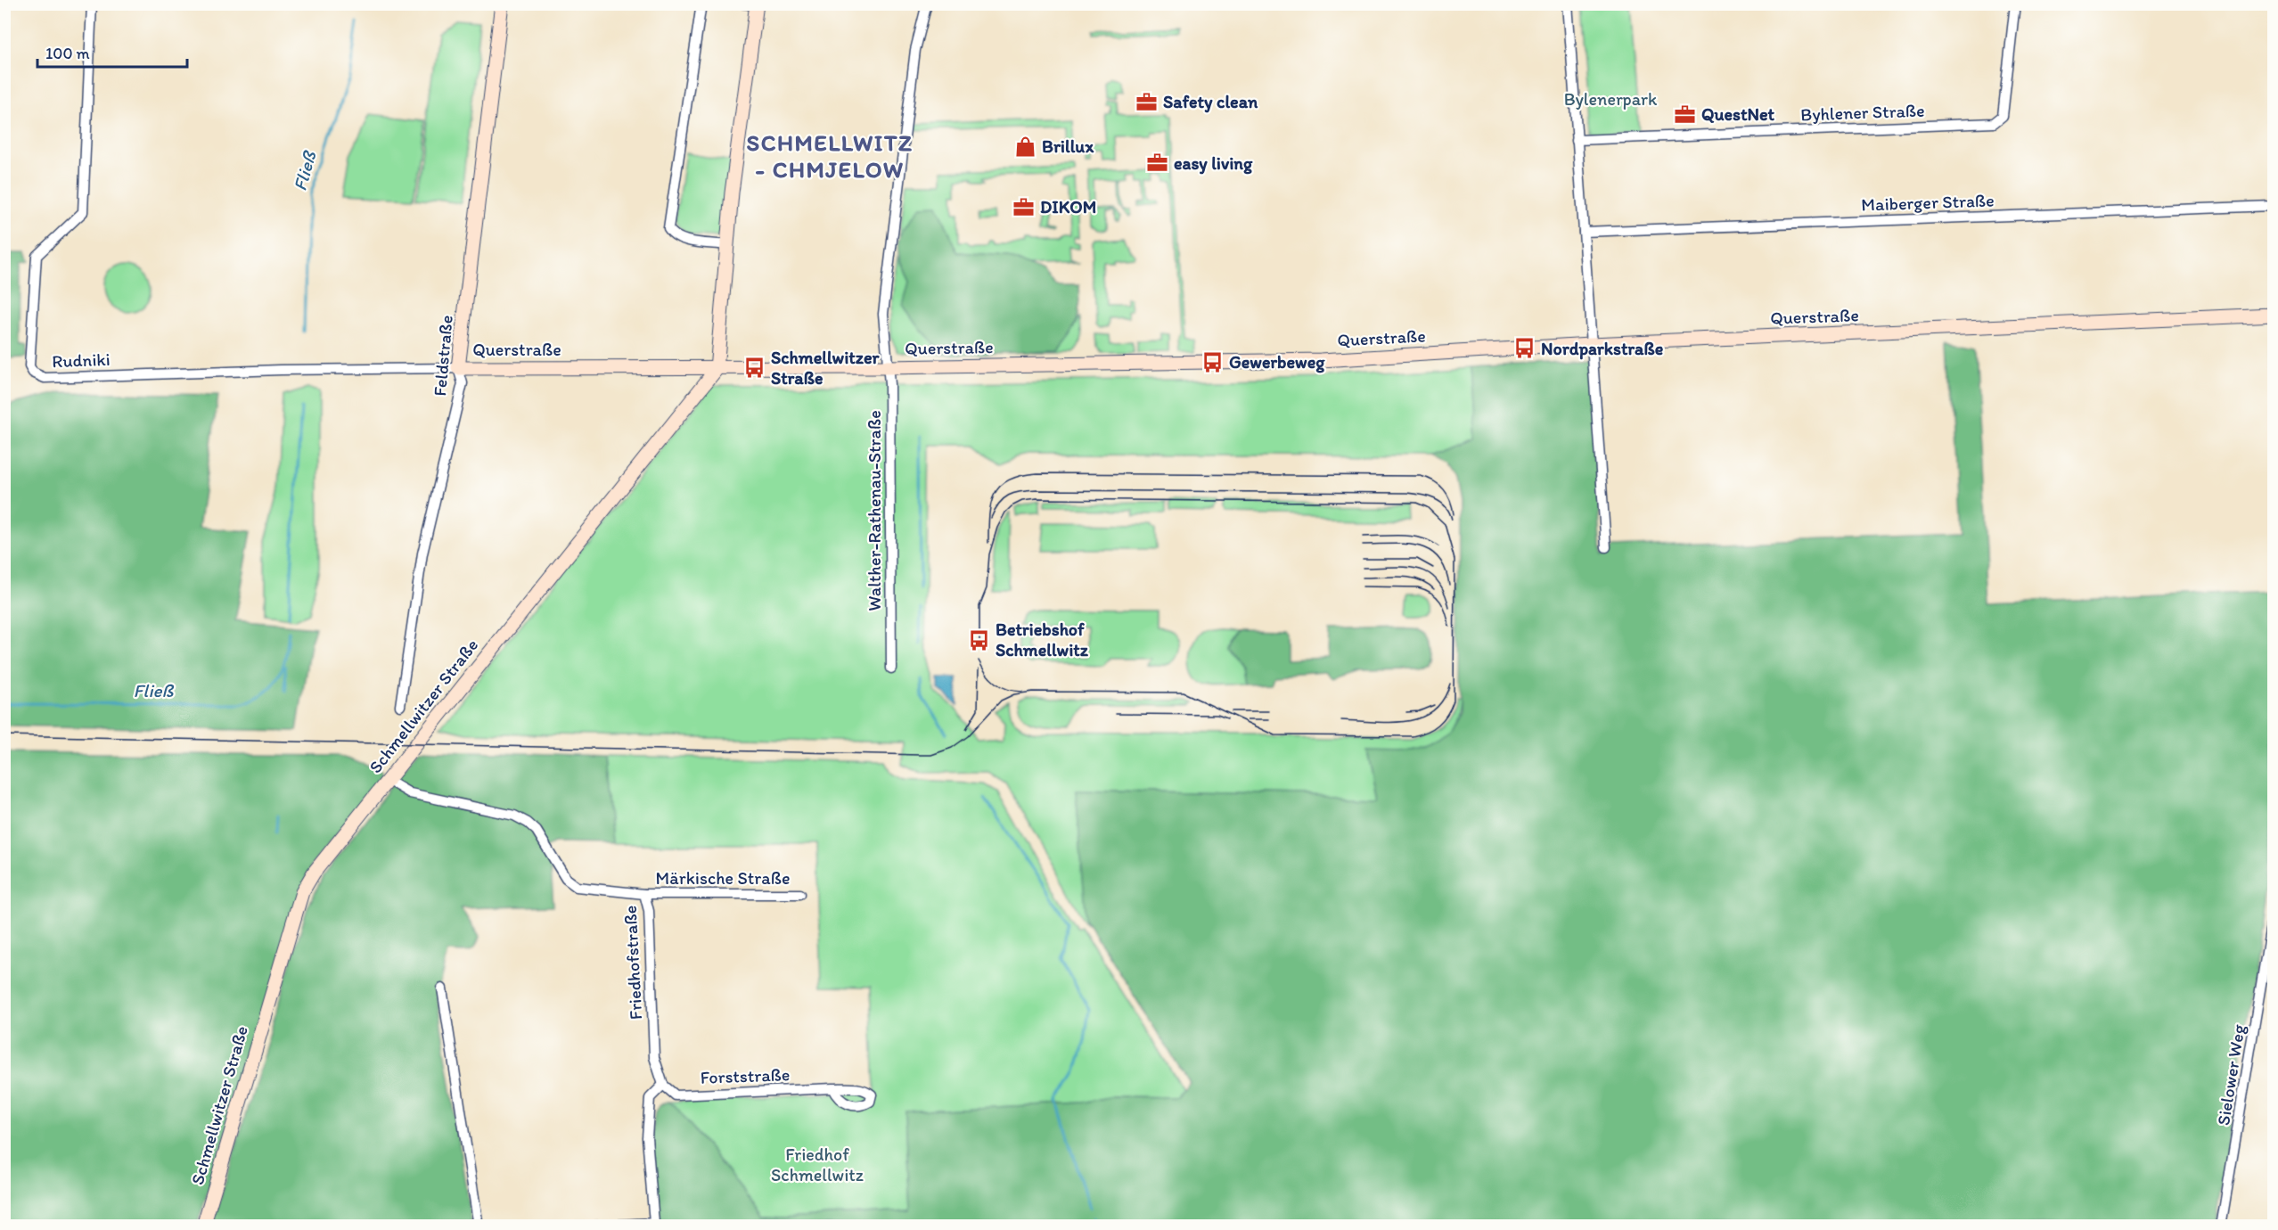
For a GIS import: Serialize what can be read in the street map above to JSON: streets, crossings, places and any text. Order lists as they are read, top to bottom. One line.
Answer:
{"streets":{"street":["Byhlener Straße","Maiberger Straße","Querstraße","Feldstraße","Rudniki","Walther-Rathenau-Straße","Schmellwitzer Straße","Märkische Straße","Friedhofstraße","Sielower Weg","Forststraße"]},"crossings":[["Querstraße","Feldstraße"],["Querstraße","Rudniki"],["Querstraße","Walther-Rathenau-Straße"],["Querstraße","Schmellwitzer Straße"],["Feldstraße","Rudniki"],["Schmellwitzer Straße","Friedhofstraße"],["Märkische Straße","Friedhofstraße"],["Friedhofstraße","Forststraße"]],"districts":["SCHMELLWITZ - CHMJELOW"],"water":["Fließ"],"parks":["Bylenerpark","Friedhof Schmellwitz"],"places":{"office":["Safety clean","QuestNet","easy living","DIKOM"],"shop":["Brillux"],"bus stop":["Nordparkstraße","Gewerbeweg","Schmellwitzer Straße","Betriebshof Schmellwitz"]},"scale_bar":"100 m"}
